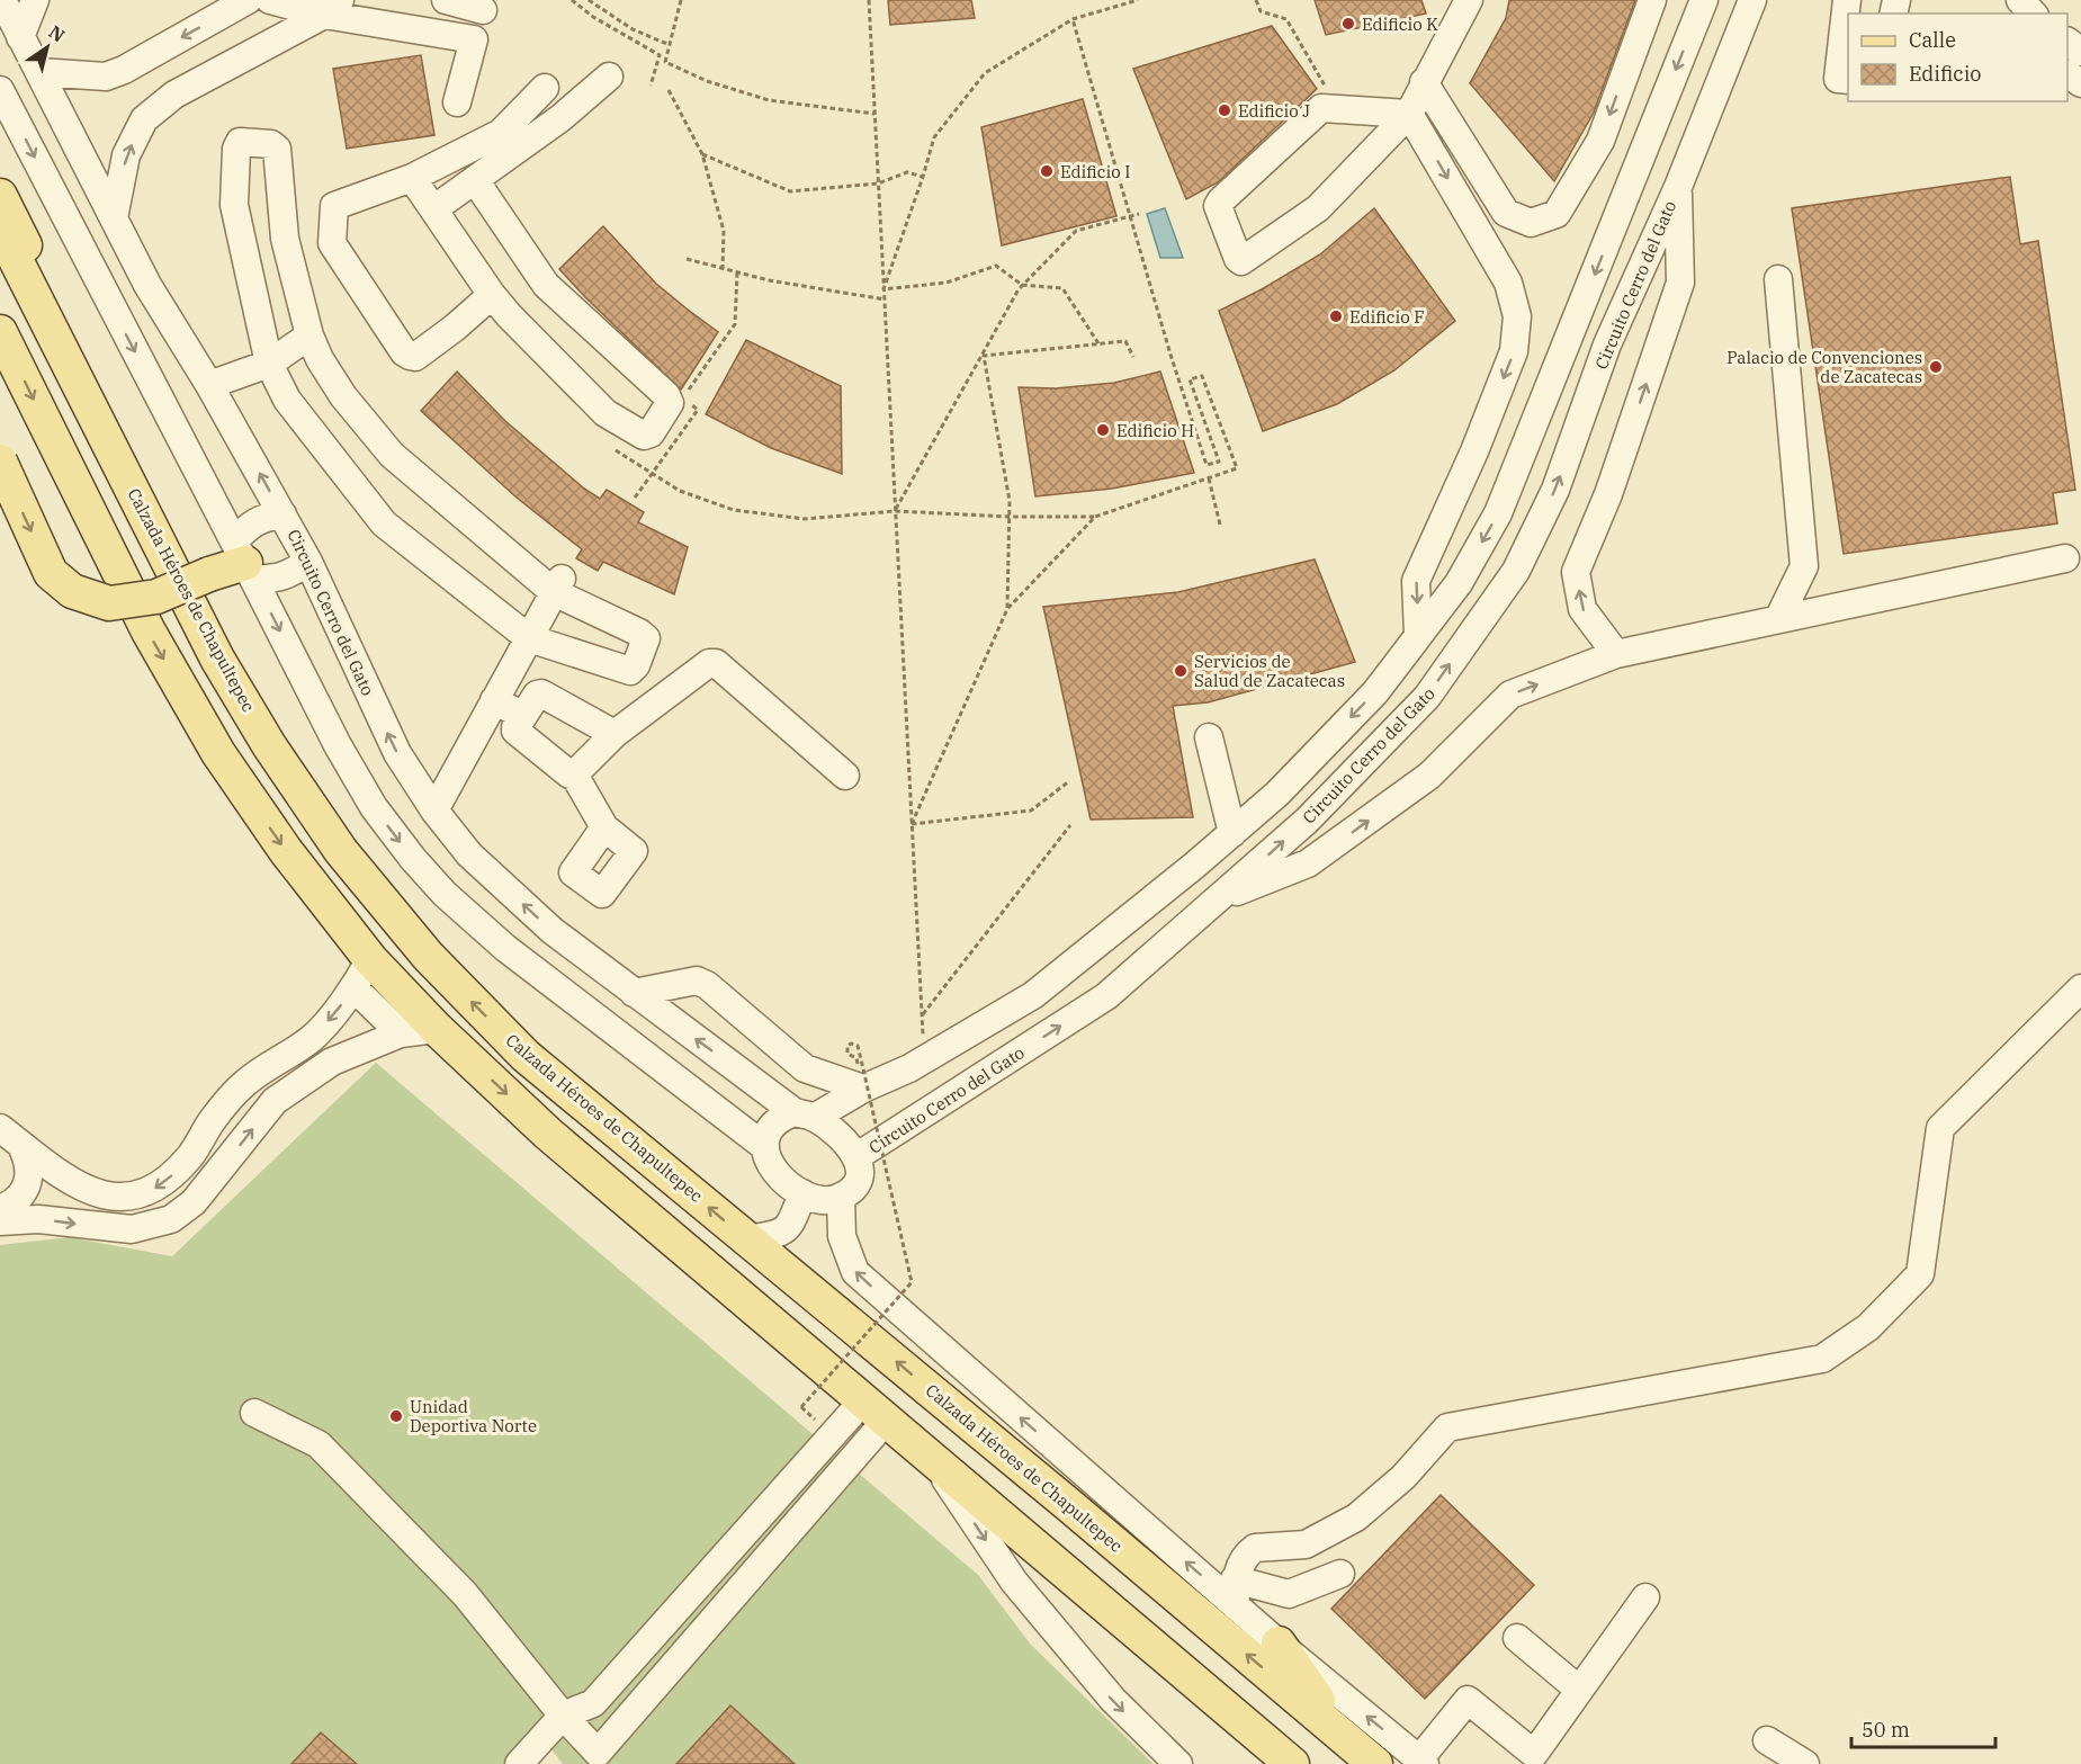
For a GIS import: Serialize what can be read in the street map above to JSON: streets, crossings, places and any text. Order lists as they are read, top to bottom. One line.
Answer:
{"streets":{"main road":["Calzada Héroes de Chapultepec"],"street":["Circuito Cerro del Gato"]},"places":["Edificio K","Edificio J","Edificio I","Edificio F","Palacio de Convenciones de Zacatecas","Edificio H","Servicios de Salud de Zacatecas","Unidad Deportiva Norte"],"legend":["Calle","Edificio"],"scale_bar":"50 m","north":"top right"}
